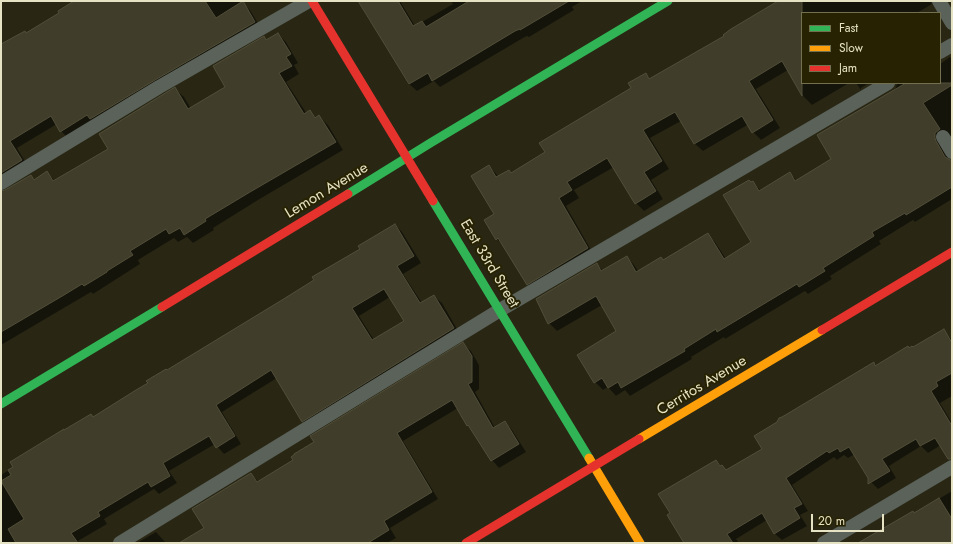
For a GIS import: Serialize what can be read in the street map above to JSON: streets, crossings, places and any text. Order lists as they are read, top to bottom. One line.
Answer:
{"streets":{"street":["Lemon Avenue","East 33rd Street","Cerritos Avenue"]},"crossings":[["Lemon Avenue","East 33rd Street"],["East 33rd Street","Cerritos Avenue"]],"legend":["Fast","Slow","Jam"],"scale_bar":"20 m"}
